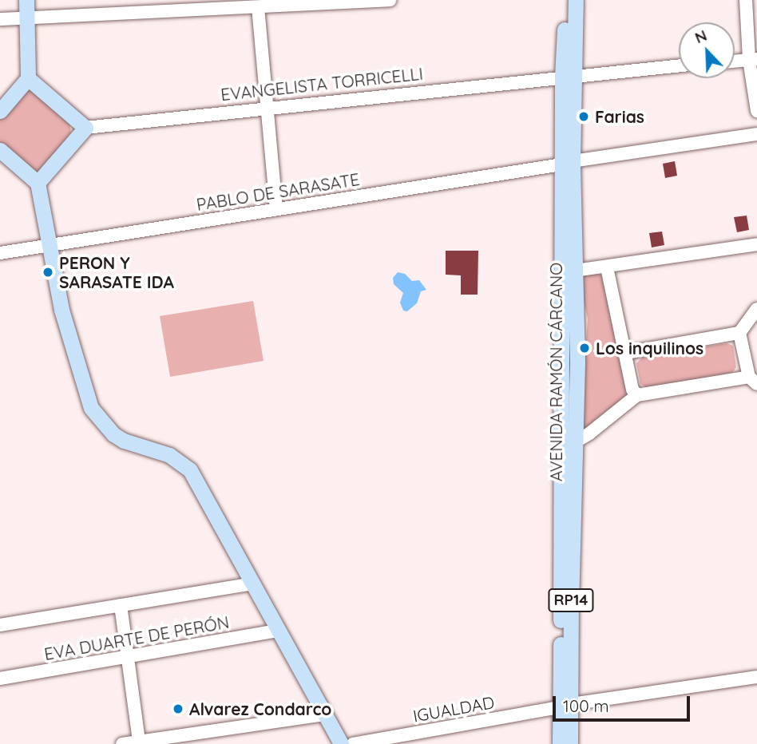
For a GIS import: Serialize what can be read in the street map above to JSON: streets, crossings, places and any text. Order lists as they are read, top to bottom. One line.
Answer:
{"streets":{"main road":["AVENIDA RAMÓN CÁRCANO","RP14"],"street":["EVANGELISTA TORRICELLI","PABLO DE SARASATE","EVA DUARTE DE PERÓN","IGUALDAD"]},"crossings":[["EVANGELISTA TORRICELLI","AVENIDA RAMÓN CÁRCANO"],["PABLO DE SARASATE","AVENIDA RAMÓN CÁRCANO"],["AVENIDA RAMÓN CÁRCANO","RP14"],["AVENIDA RAMÓN CÁRCANO","IGUALDAD"],["RP14","IGUALDAD"]],"places":["Farias","PERON Y SARASATE IDA","Los inquilinos","Alvarez Condarco"],"scale_bar":"100 m","north":"top left"}
